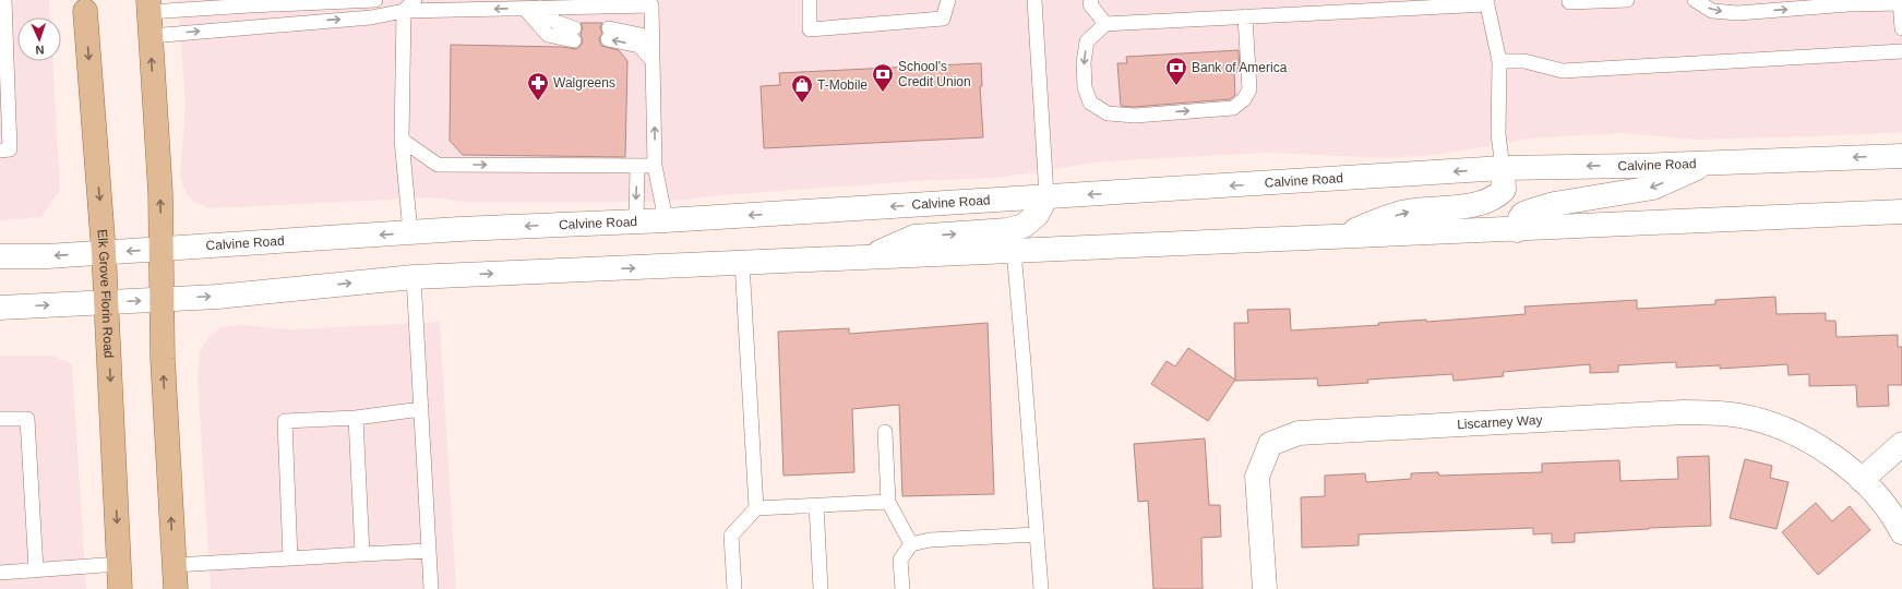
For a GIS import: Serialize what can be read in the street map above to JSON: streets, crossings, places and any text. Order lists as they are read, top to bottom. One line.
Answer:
{"streets":{"main road":["Calvine Road","Elk Grove Florin Road","Liscarney Way"]},"crossings":[["Calvine Road","Elk Grove Florin Road"]],"places":{"bank":["Bank of America","School's Credit Union"],"pharmacy":["Walgreens"],"shop":["T-Mobile"]},"north":"bottom"}
